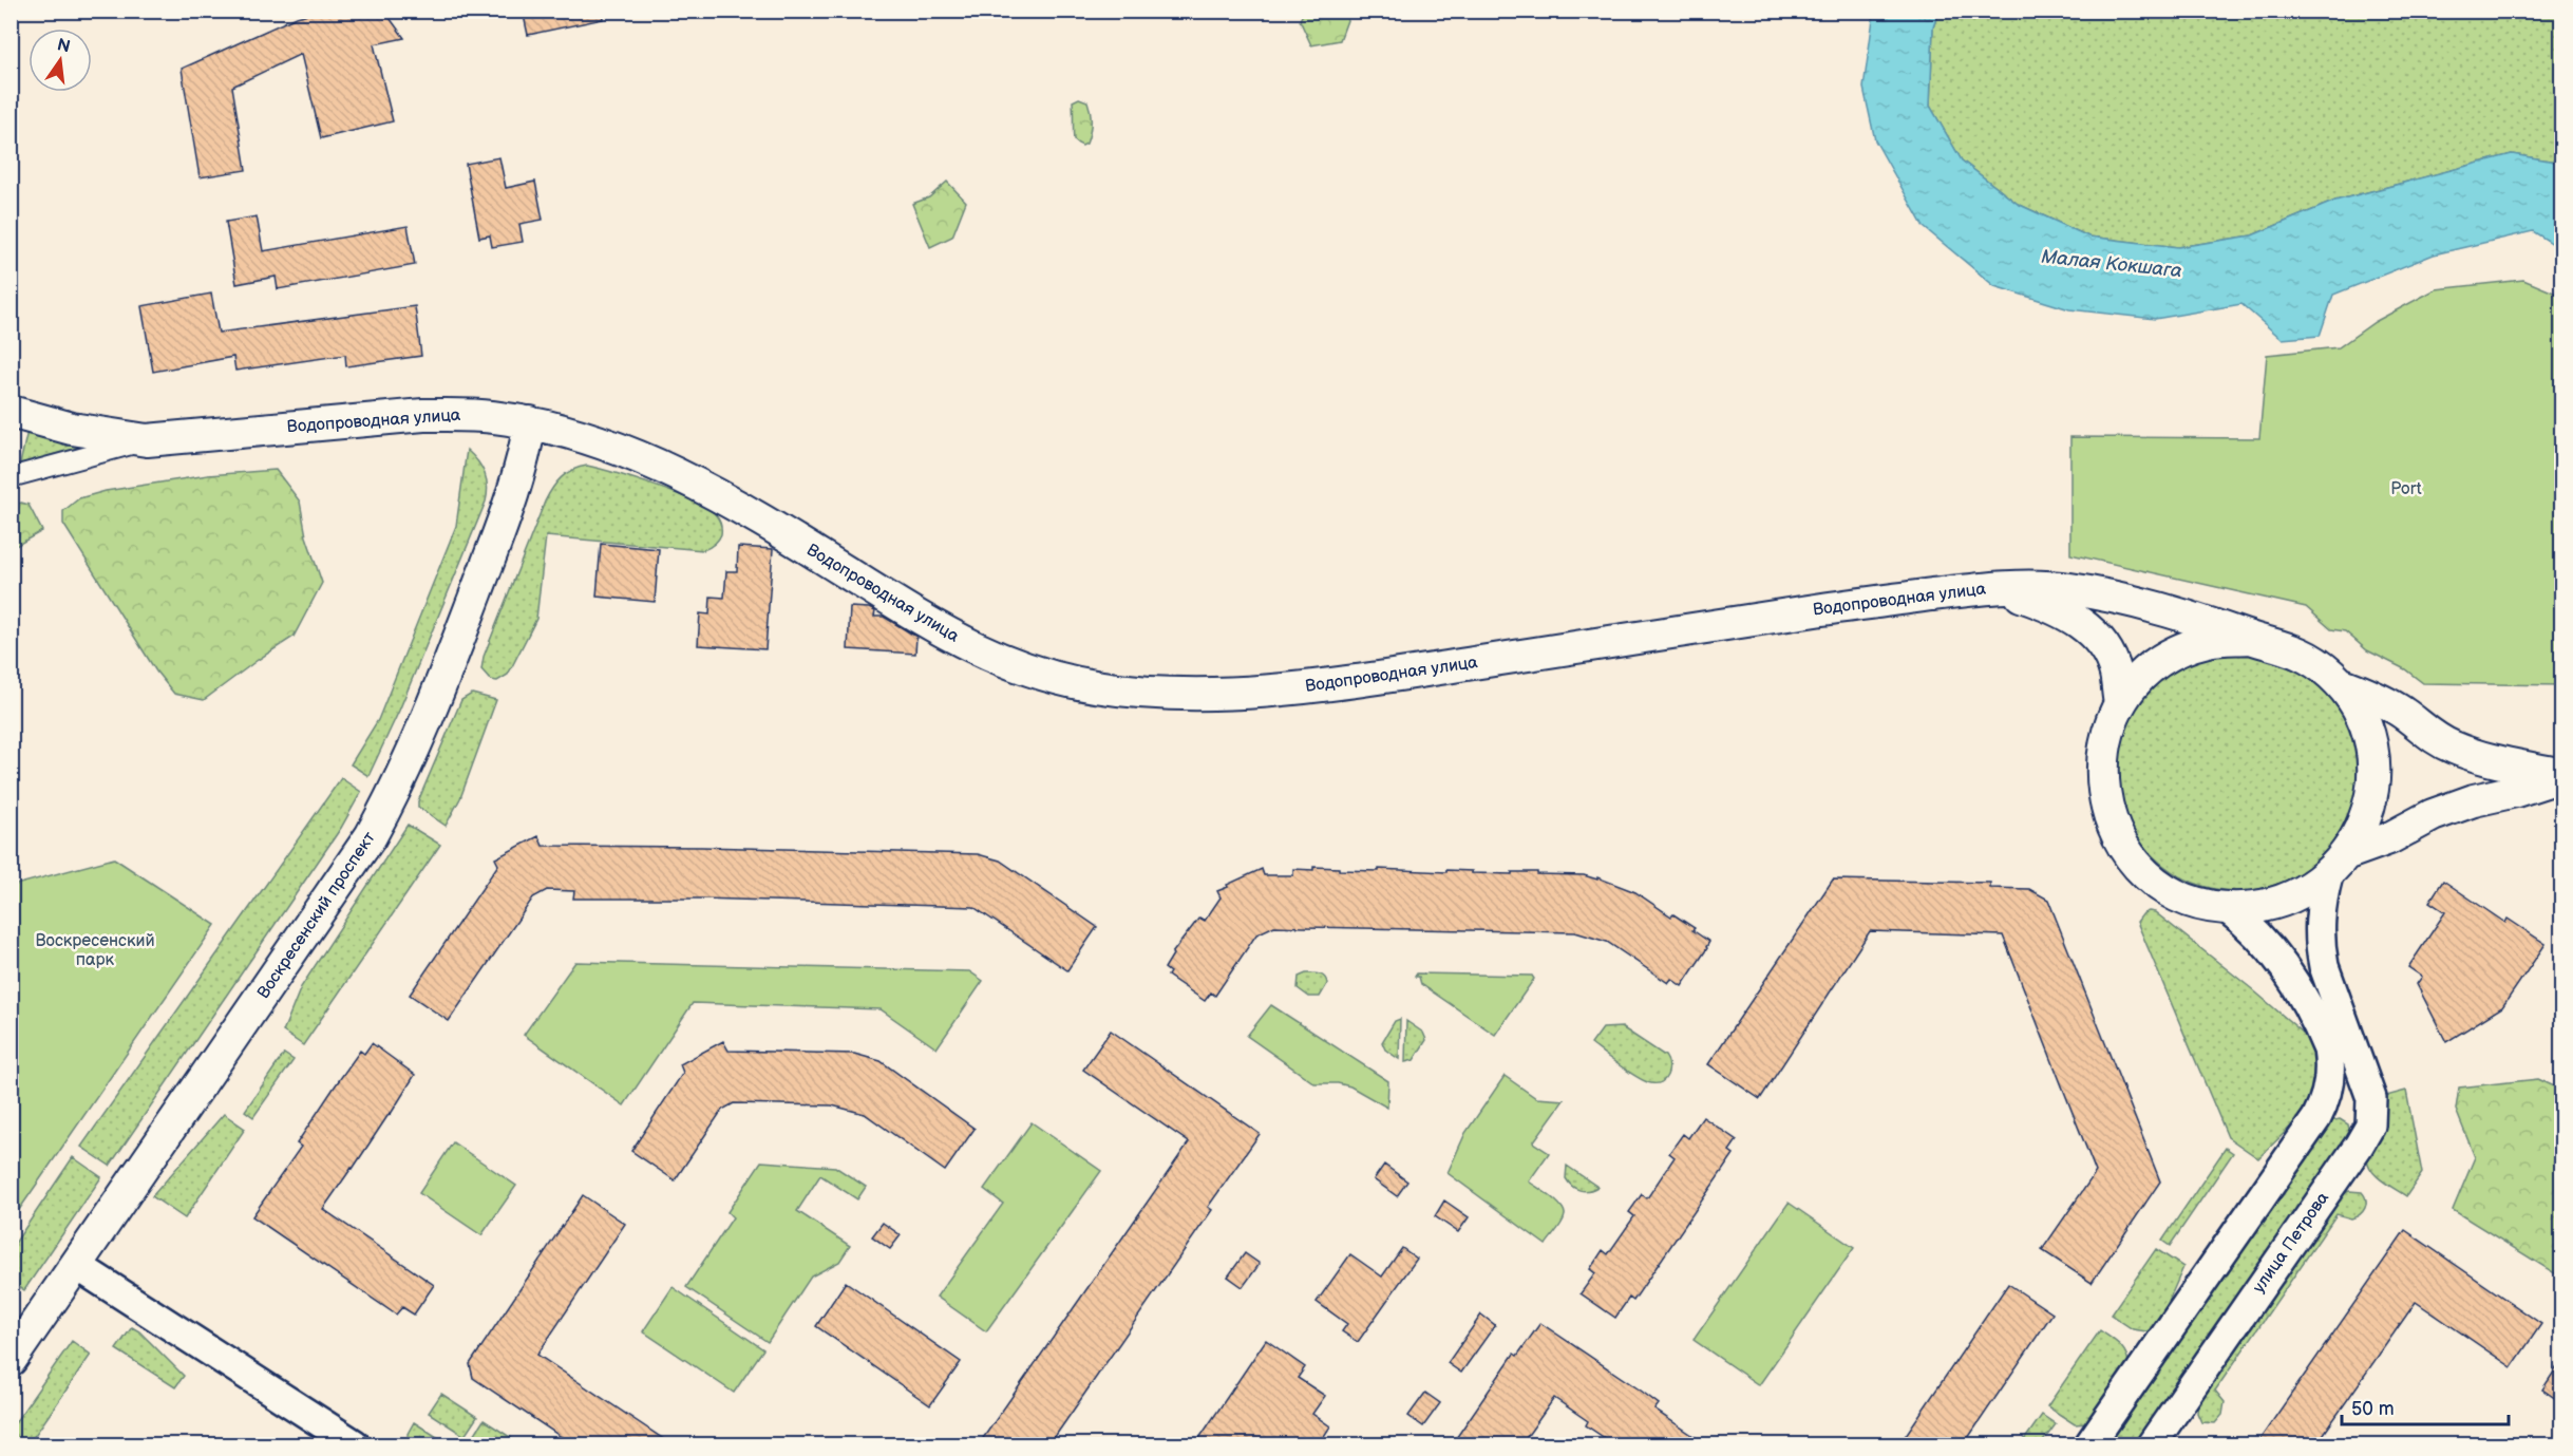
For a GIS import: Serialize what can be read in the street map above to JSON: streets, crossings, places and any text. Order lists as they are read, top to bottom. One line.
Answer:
{"streets":{"main road":["Водопроводная улица","Воскресенский проспект","улица Петрова"]},"crossings":[["Водопроводная улица","Воскресенский проспект"]],"water":["Малая Кокшага"],"parks":["Port","Воскресенский парк"],"scale_bar":"50 m","north":"top"}
